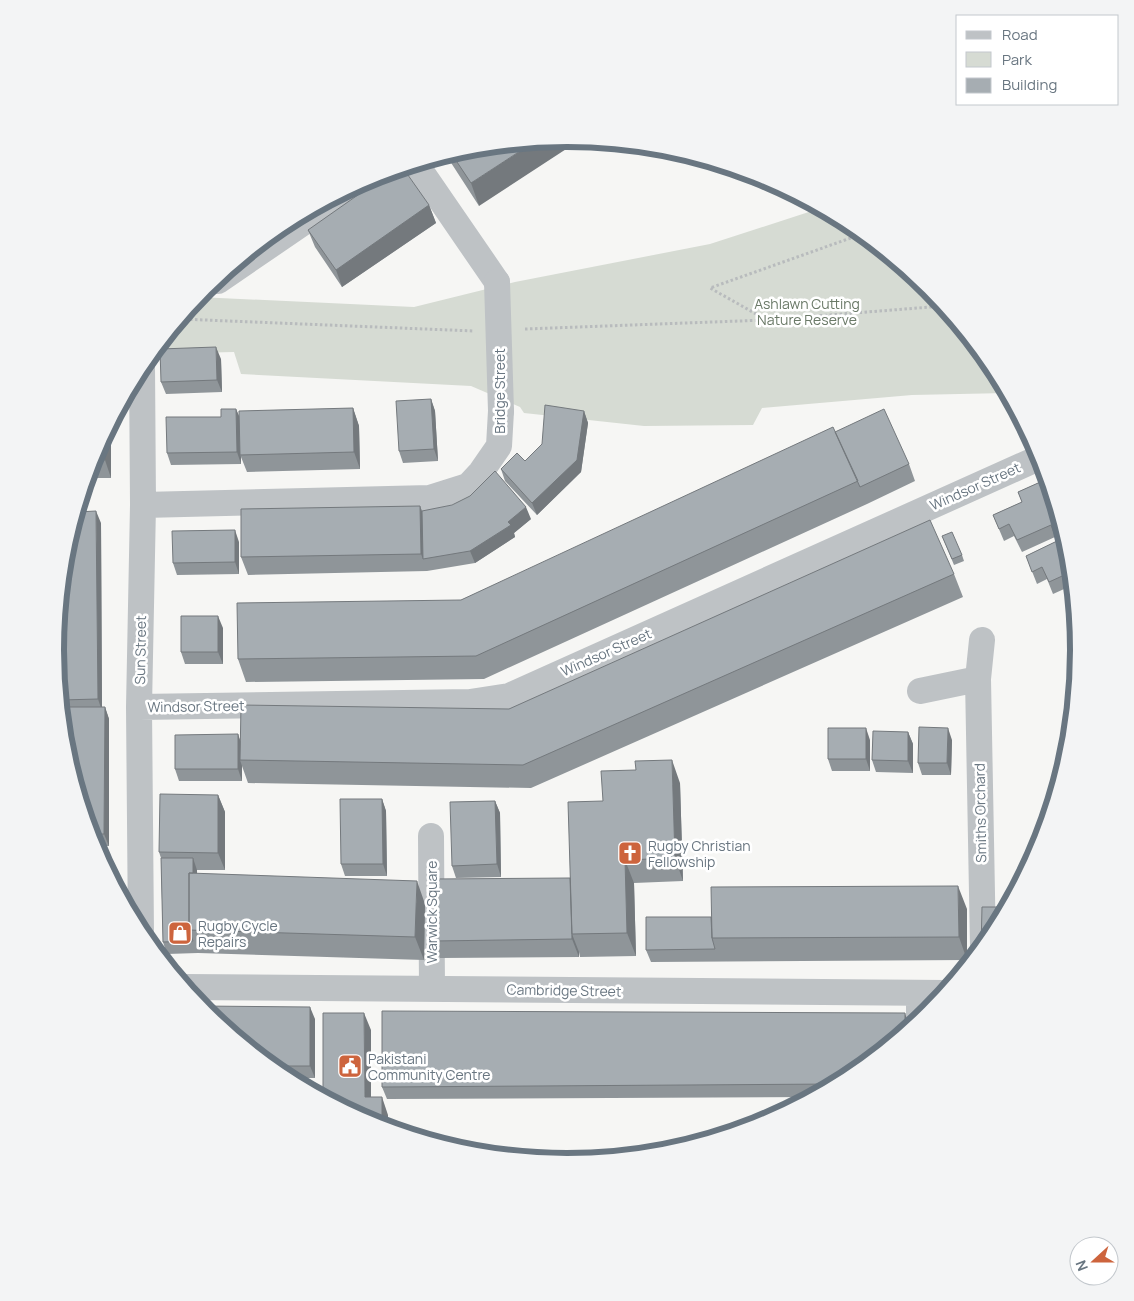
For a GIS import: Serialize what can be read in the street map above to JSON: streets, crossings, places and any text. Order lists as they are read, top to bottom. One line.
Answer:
{"streets":{"street":["Bridge Street","Windsor Street","Sun Street","Smiths Orchard","Warwick Square","Cambridge Street"]},"crossings":[["Bridge Street","Sun Street"],["Windsor Street","Sun Street"],["Warwick Square","Cambridge Street"]],"parks":["Ashlawn Cutting Nature Reserve"],"places":{"church":["Rugby Christian Fellowship"],"shop":["Rugby Cycle Repairs"],"public building":["Pakistani Community Centre"]},"legend":["Road","Park","Building"],"north":"left"}
